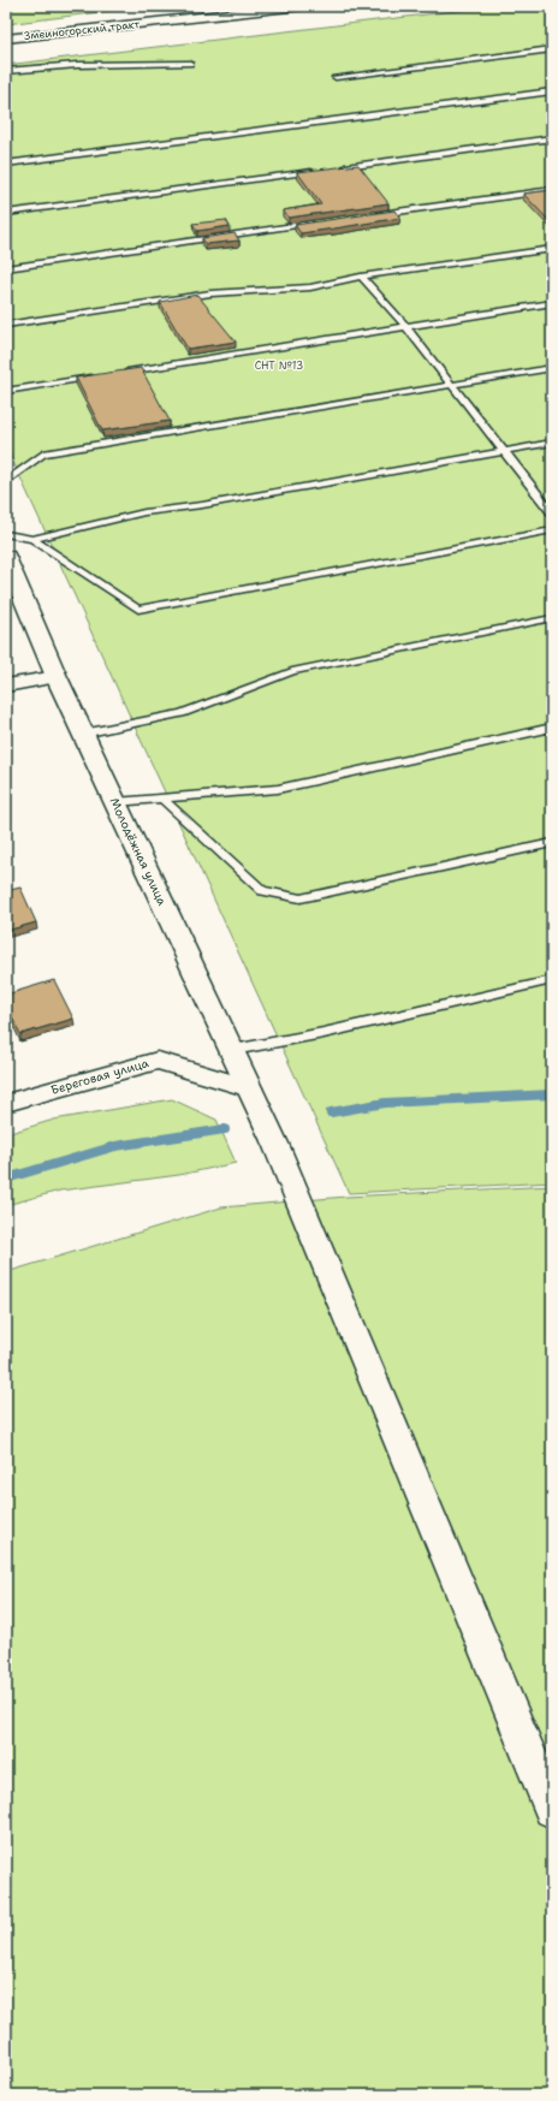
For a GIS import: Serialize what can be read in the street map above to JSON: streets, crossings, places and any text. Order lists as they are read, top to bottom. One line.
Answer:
{"streets":{"street":["Змеиногорский тракт","Молодёжная улица","Береговая улица"]},"crossings":[["Молодёжная улица","Береговая улица"]],"parks":["СНТ №13"]}
